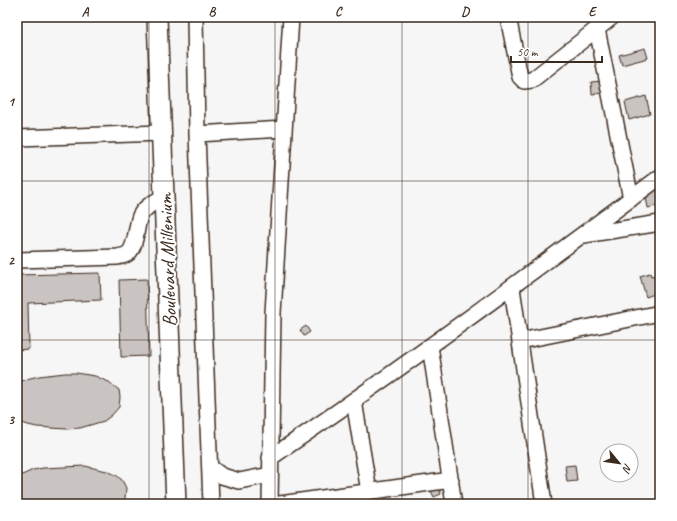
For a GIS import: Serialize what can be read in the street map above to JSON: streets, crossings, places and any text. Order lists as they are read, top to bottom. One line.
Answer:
{"streets":{"main road":["Boulevard Millenium"]},"scale_bar":"50 m","north":"bottom right","grid":{"columns":["A","B","C","D","E"],"rows":["1","2","3"]}}
